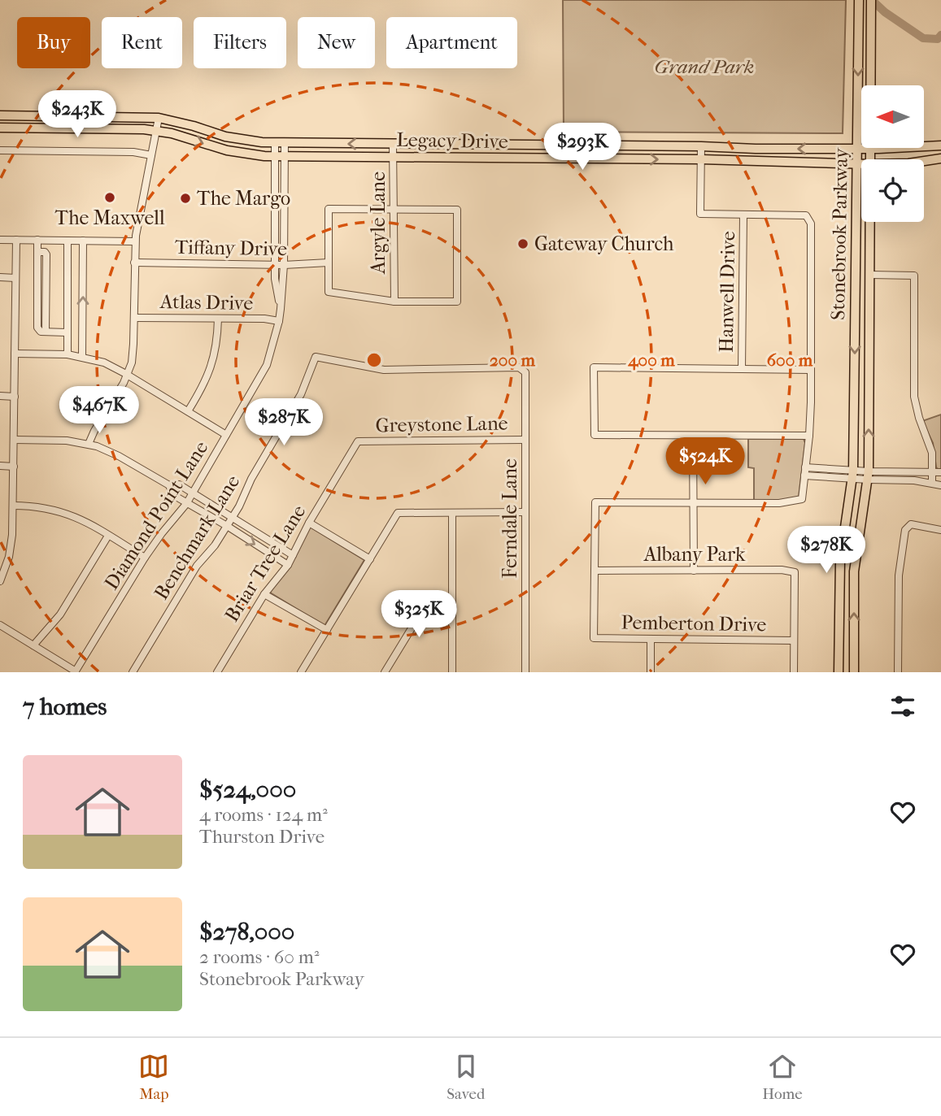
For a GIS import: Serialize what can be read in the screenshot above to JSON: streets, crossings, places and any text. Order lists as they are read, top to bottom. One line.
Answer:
{"streets":{"main road":["Legacy Drive","Stonebrook Parkway"],"street":["Argyle Lane","Tiffany Drive","Hanwell Drive","Atlas Drive","Greystone Lane","Diamond Point Lane","Ferndale Lane","Benchmark Lane","Albany Park","Briar Tree Lane","Pemberton Drive"]},"crossings":[["Legacy Drive","Argyle Lane"],["Legacy Drive","Stonebrook Parkway"],["Legacy Drive","Diamond Point Lane"],["Tiffany Drive","Diamond Point Lane"],["Atlas Drive","Diamond Point Lane"],["Greystone Lane","Ferndale Lane"],["Greystone Lane","Briar Tree Lane"],["Ferndale Lane","Benchmark Lane"],["Albany Park","Pemberton Drive"]],"parks":["Grand Park"],"places":["The Maxwell","The Margo","Gateway Church"],"north":"left","page":{"chip":["Buy","Rent","Filters","New","Apartment"],"price":["$243K","$293K","$467K","$287K","$524K","$278K","$325K"],"heading":"7 homes","list":[{"name":"$524,000","note":"4 rooms · 124 m² · Thurston Drive"},{"name":"$278,000","note":"2 rooms · 60 m² · Stonebrook Parkway"}],"tabs":["Map","Saved","Home"]},"rings":["200 m","400 m","600 m"]}
